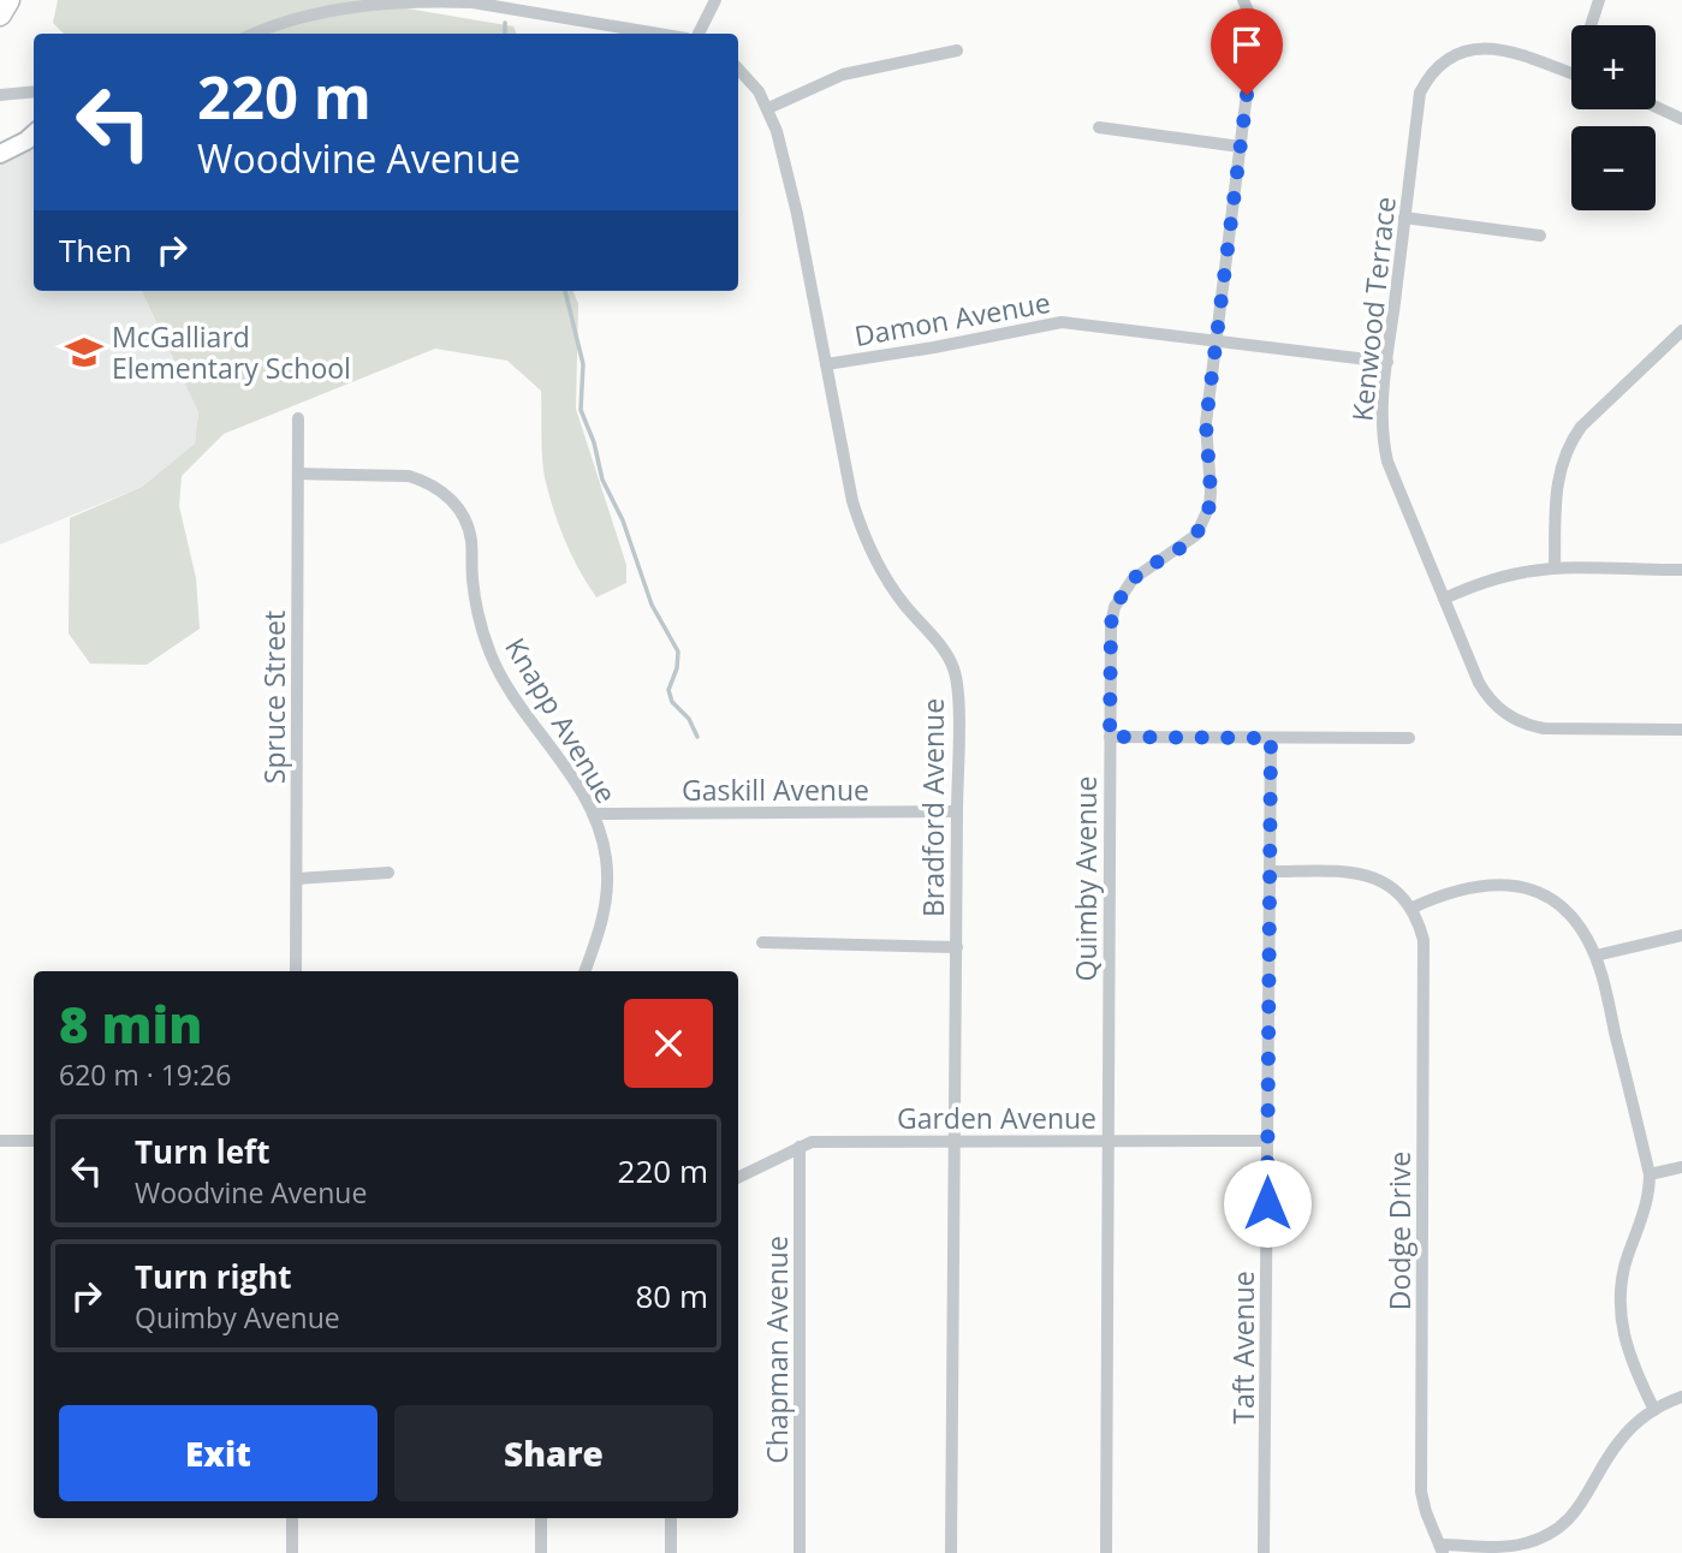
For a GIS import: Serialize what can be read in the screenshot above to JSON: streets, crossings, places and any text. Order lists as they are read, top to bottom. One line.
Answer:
{"streets":{"street":["Kenwood Terrace","Damon Avenue","Spruce Street","Knapp Avenue","Gaskill Avenue","Bradford Avenue","Quimby Avenue","Garden Avenue","Dodge Drive","Taft Avenue","Chapman Avenue"]},"crossings":[["Kenwood Terrace","Damon Avenue"],["Damon Avenue","Bradford Avenue"],["Damon Avenue","Quimby Avenue"],["Spruce Street","Knapp Avenue"],["Knapp Avenue","Gaskill Avenue"],["Gaskill Avenue","Bradford Avenue"],["Bradford Avenue","Garden Avenue"],["Quimby Avenue","Garden Avenue"],["Garden Avenue","Taft Avenue"],["Garden Avenue","Chapman Avenue"]],"places":{"school or university":["McGalliard Elementary School"]},"page":{"map_buttons":["+","−"],"turn":["220 m","Woodvine Avenue"],"then":"Then","heading":["8 min","620 m · 19:26"],"list":[{"name":"Turn left","note":"Woodvine Avenue","value":"220 m"},{"name":"Turn right","note":"Quimby Avenue","value":"80 m"}],"buttons":["Exit","Share"]}}
